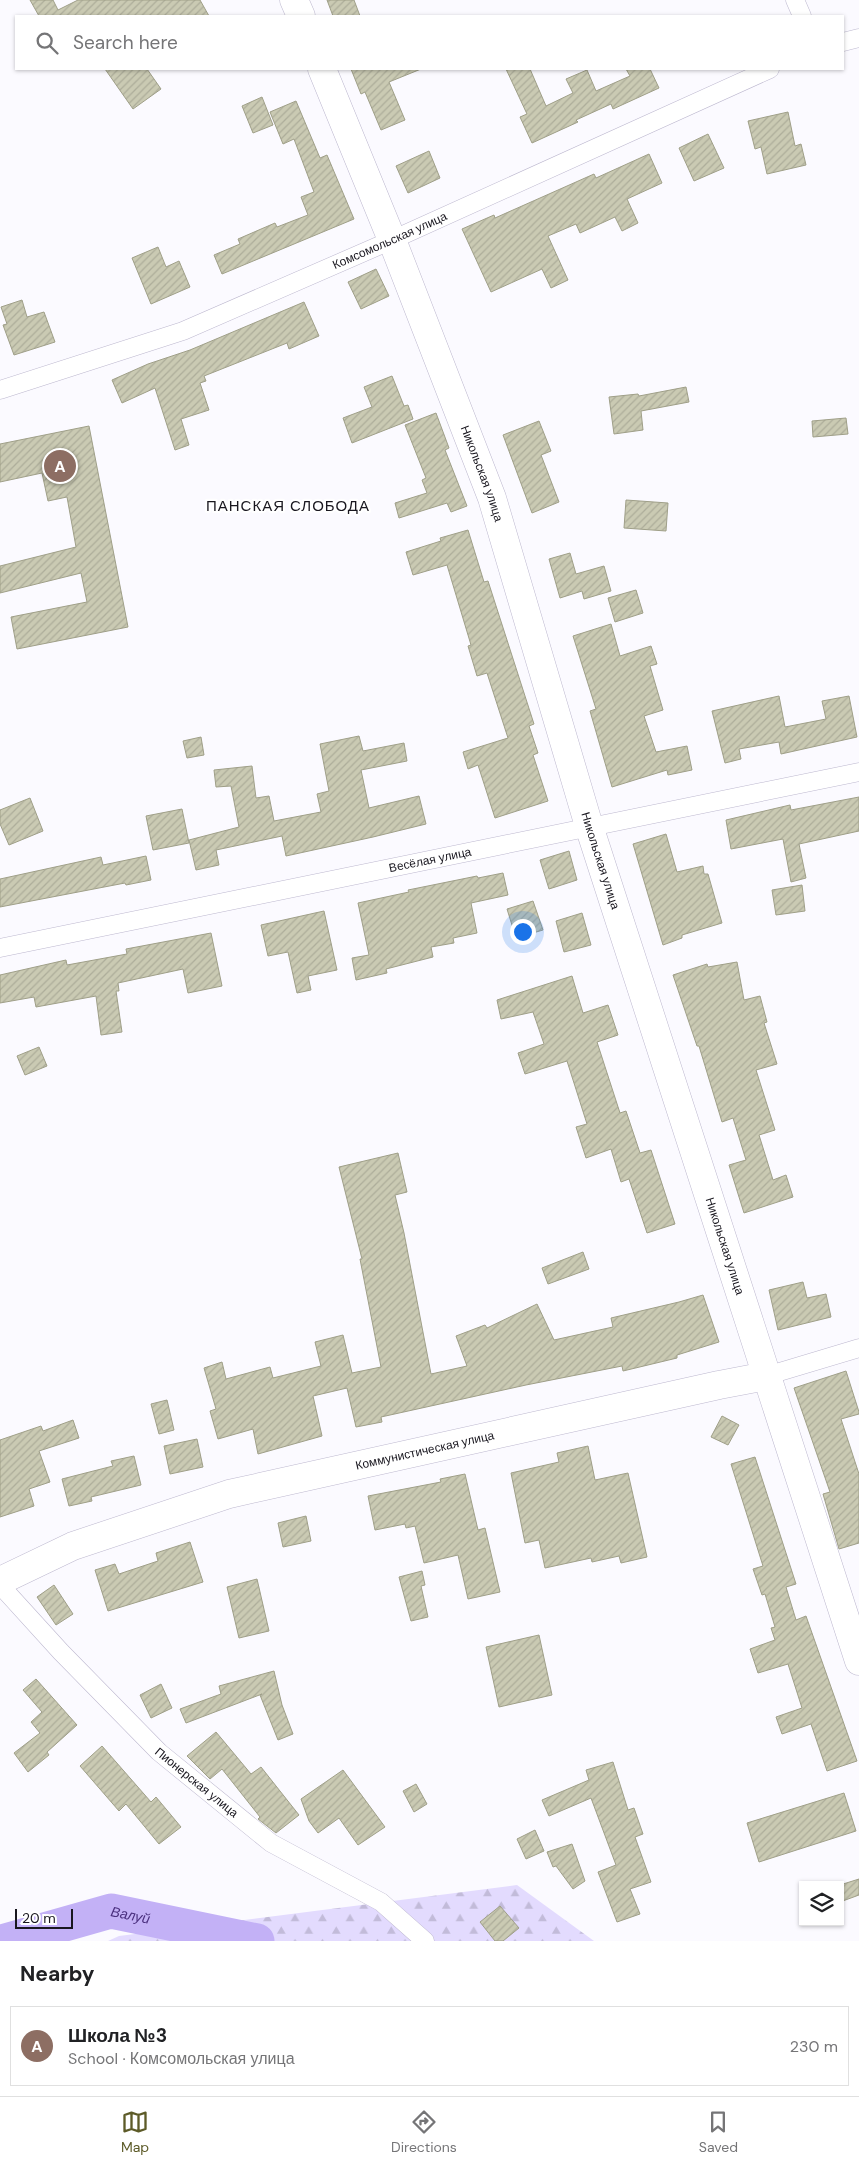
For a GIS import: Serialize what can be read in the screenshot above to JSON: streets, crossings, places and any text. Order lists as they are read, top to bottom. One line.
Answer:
{"streets":{"main road":["Никольская улица","Коммунистическая улица"],"street":["Комсомольская улица","Весёлая улица","Пионерская улица"]},"crossings":[["Комсомольская улица","Никольская улица"],["Никольская улица","Весёлая улица"],["Никольская улица","Коммунистическая улица"]],"districts":["ПАНСКАЯ СЛОБОДА"],"water":["Валуй"],"scale_bar":"20 m","page":{"search":"Search here","pins":"A","scale":"20 m","heading":"Nearby","list":[{"mark":"A","name":"Школа №3","note":"School · Комсомольская улица","value":"230 m"}],"nav":["Map","Directions","Saved"]}}
